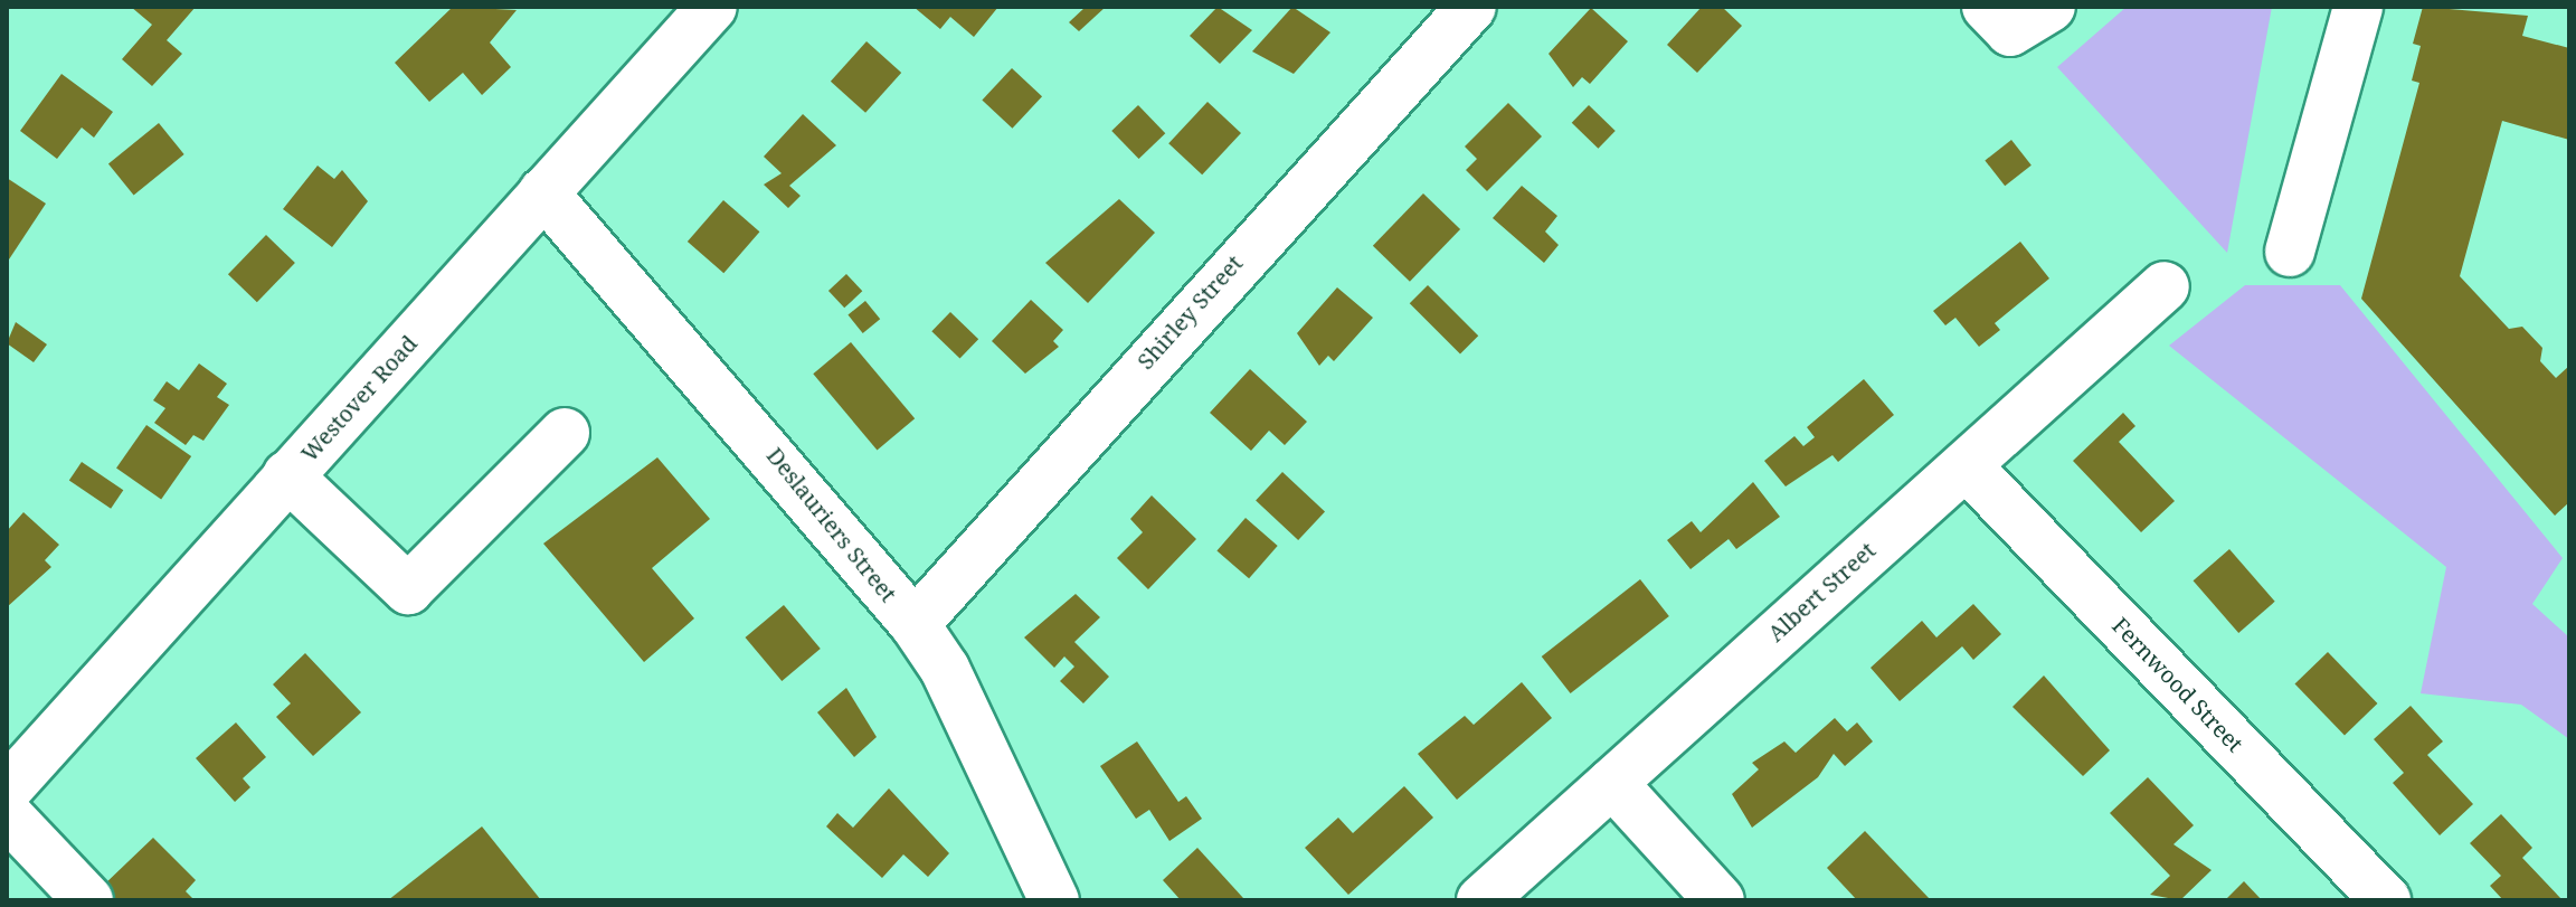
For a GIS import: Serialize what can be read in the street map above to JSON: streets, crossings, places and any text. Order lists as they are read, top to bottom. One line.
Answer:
{"streets":{"street":["Shirley Street","Westover Road","Deslauriers Street","Albert Street","Fernwood Street"]},"crossings":[["Shirley Street","Deslauriers Street"],["Westover Road","Deslauriers Street"],["Albert Street","Fernwood Street"]]}
